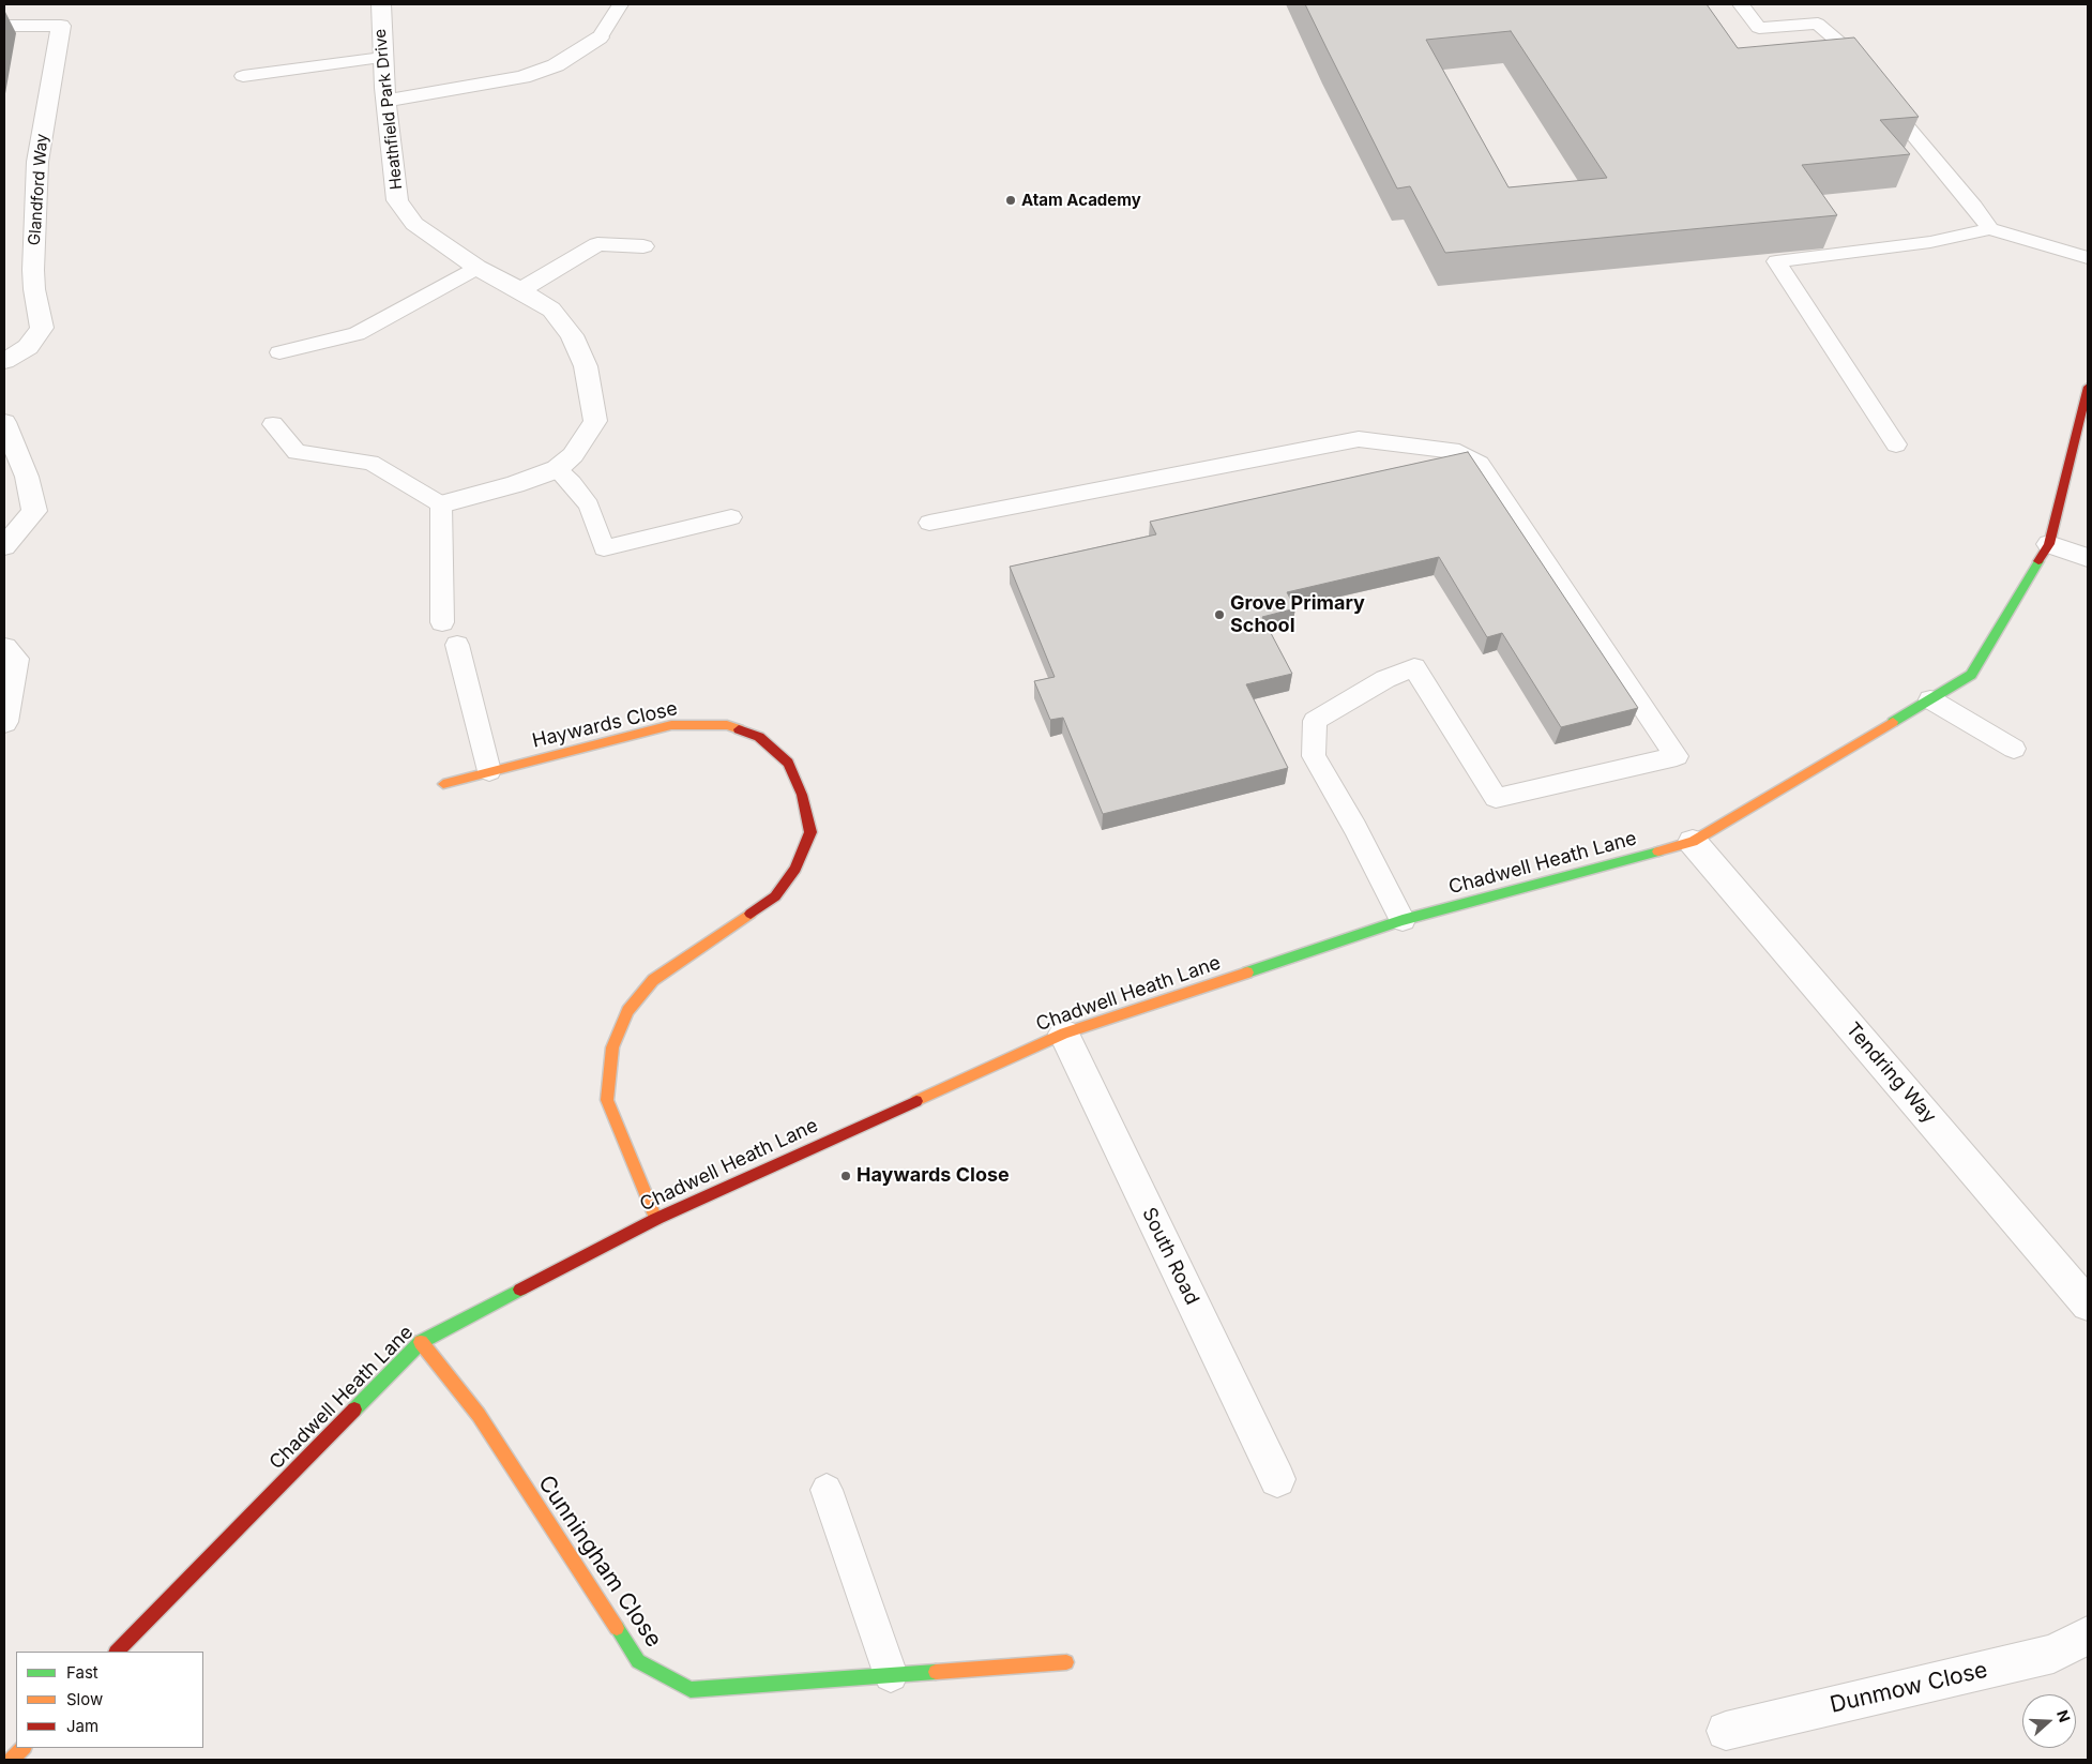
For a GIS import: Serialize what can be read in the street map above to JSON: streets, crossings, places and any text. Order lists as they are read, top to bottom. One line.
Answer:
{"streets":{"street":["Heathfield Park Drive","Glandford Way","Haywards Close","Chadwell Heath Lane","Tendring Way","South Road","Cunningham Close","Dunmow Close"]},"crossings":[["Haywards Close","Chadwell Heath Lane"],["Chadwell Heath Lane","Tendring Way"],["Chadwell Heath Lane","South Road"],["Chadwell Heath Lane","Cunningham Close"]],"places":["Atam Academy","Grove Primary School","Haywards Close"],"legend":["Fast","Slow","Jam"],"north":"right"}
